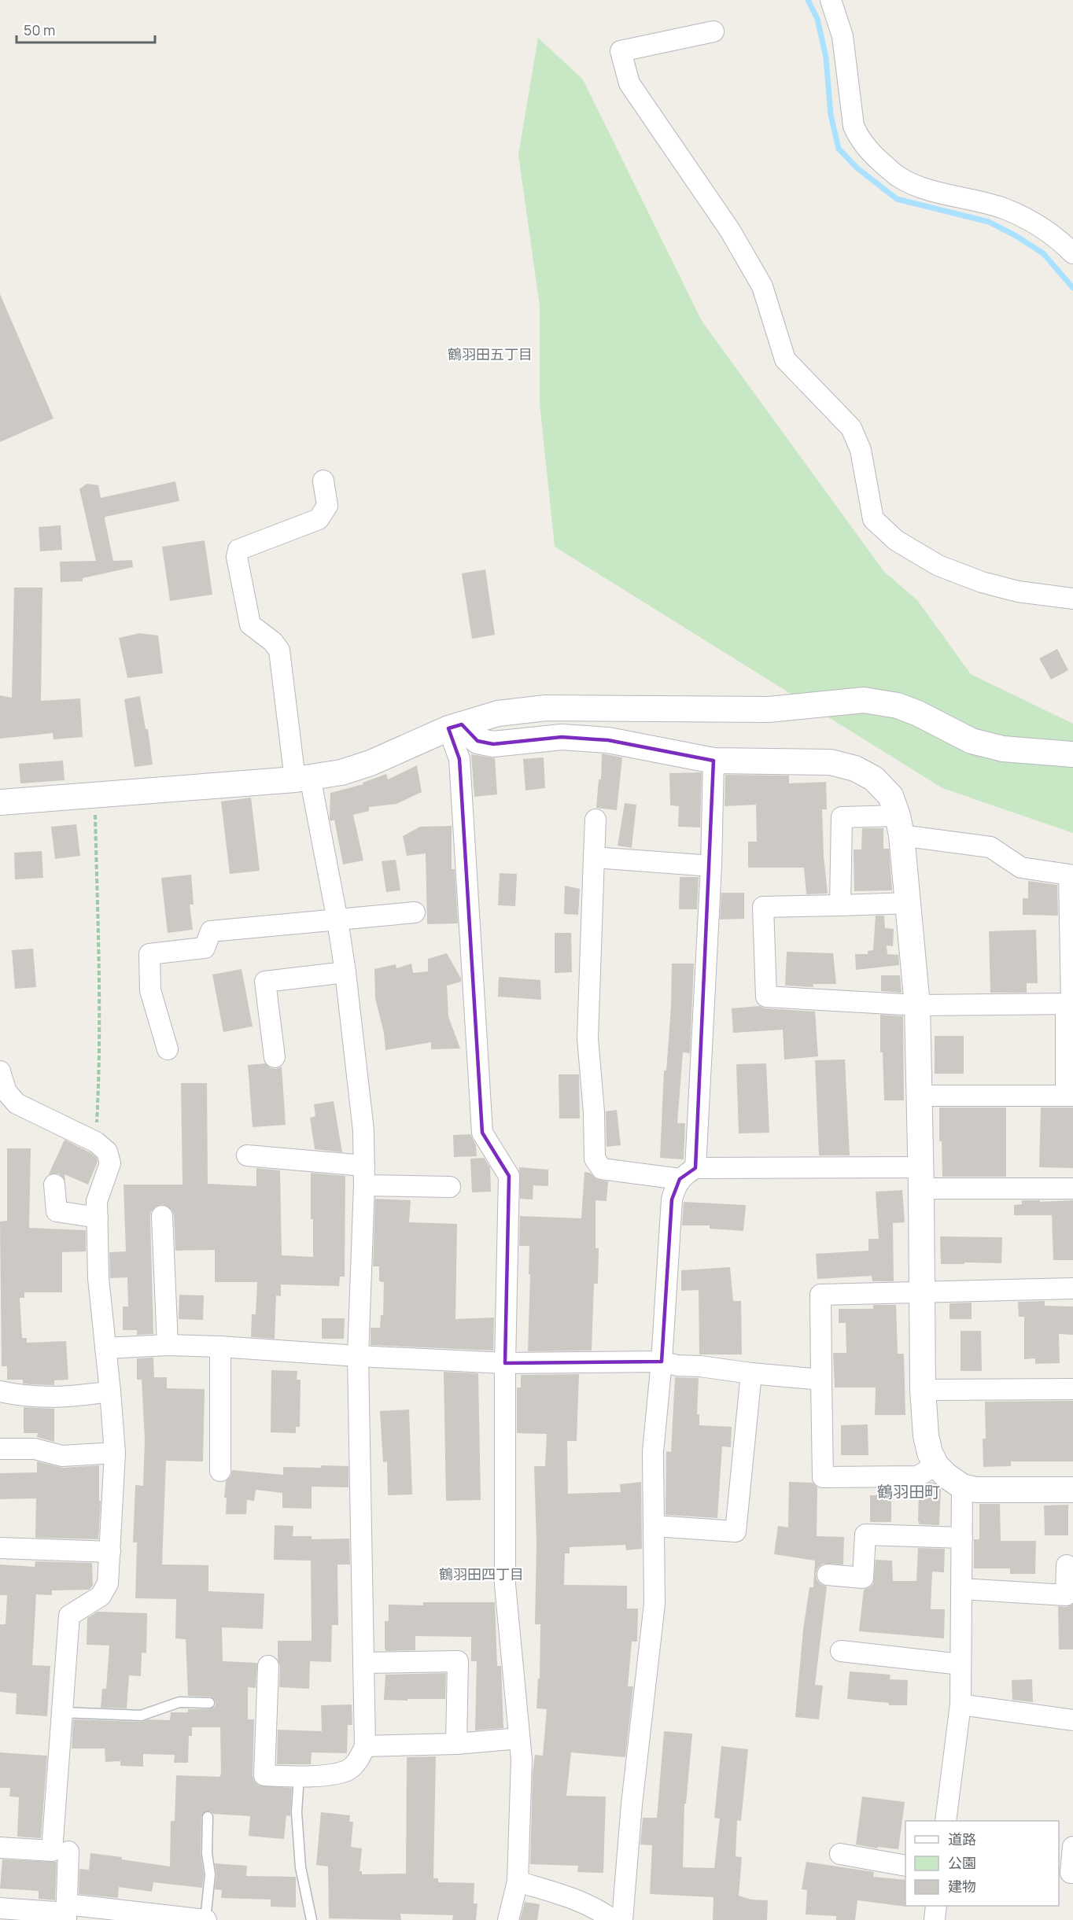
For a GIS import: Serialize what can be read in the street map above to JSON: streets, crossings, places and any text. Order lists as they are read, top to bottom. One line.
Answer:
{"districts":["鶴羽田五丁目","鶴羽田町","鶴羽田四丁目"],"legend":["道路","公園","建物"],"scale_bar":"50 m"}
